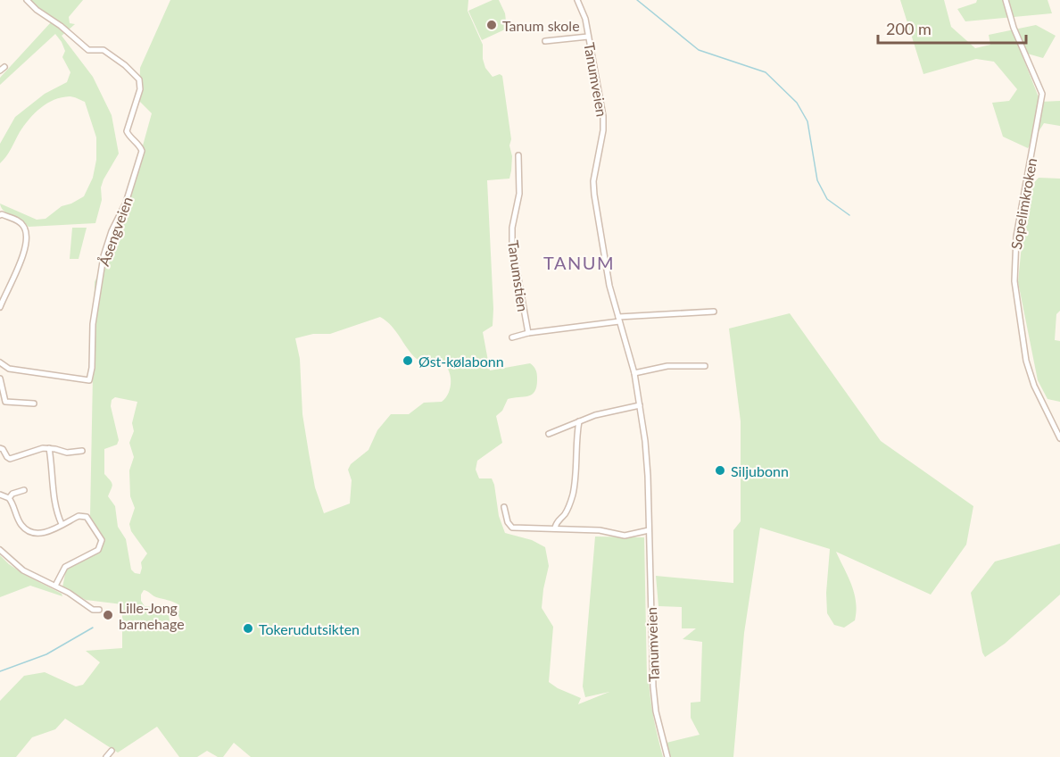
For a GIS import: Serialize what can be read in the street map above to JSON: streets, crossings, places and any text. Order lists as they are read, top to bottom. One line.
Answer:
{"streets":{"street":["Tanumveien","Sopelimkroken","Åsengveien","Tanumstien"]},"crossings":[["Tanumveien","Tanumstien"]],"districts":["TANUM"],"places":["Tanum skole","Øst-kølabonn","Siljubonn","Lille-Jong barnehage","Tokerudutsikten"],"scale_bar":"200 m"}
